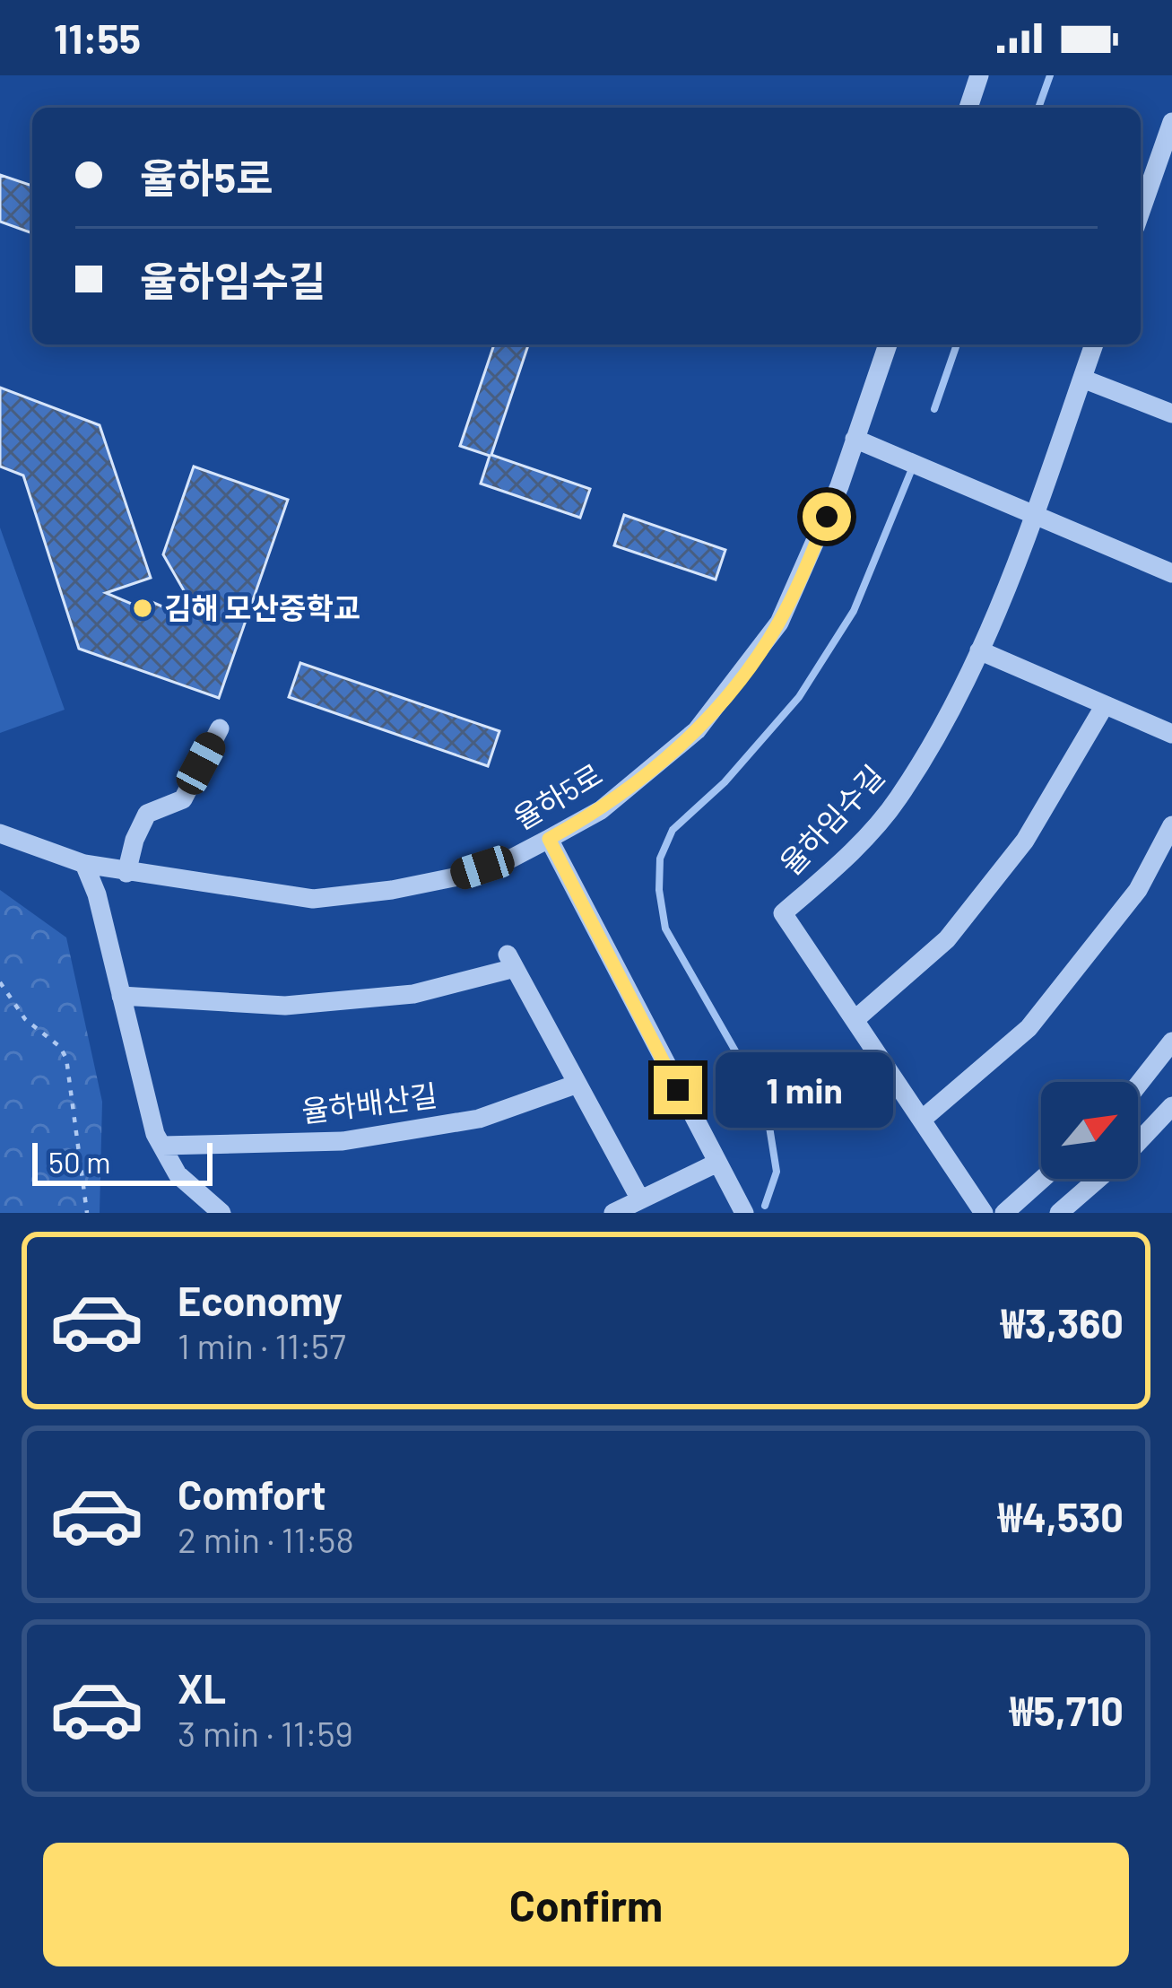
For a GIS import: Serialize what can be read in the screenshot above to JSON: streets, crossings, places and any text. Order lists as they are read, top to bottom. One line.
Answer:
{"streets":{"street":["율하5로","율하임수길","율하배산길"]},"places":["김해 모산중학교"],"scale_bar":"50 m","north":"top right","page":{"status":"11:55","banner":["율하5로","율하임수길"],"bubble":"1 min","scale":"50 m","list":[{"name":"Economy","note":"1 min · 11:57","value":"₩3,360"},{"name":"Comfort","note":"2 min · 11:58","value":"₩4,530"},{"name":"XL","note":"3 min · 11:59","value":"₩5,710"}],"buttons":"Confirm"}}
